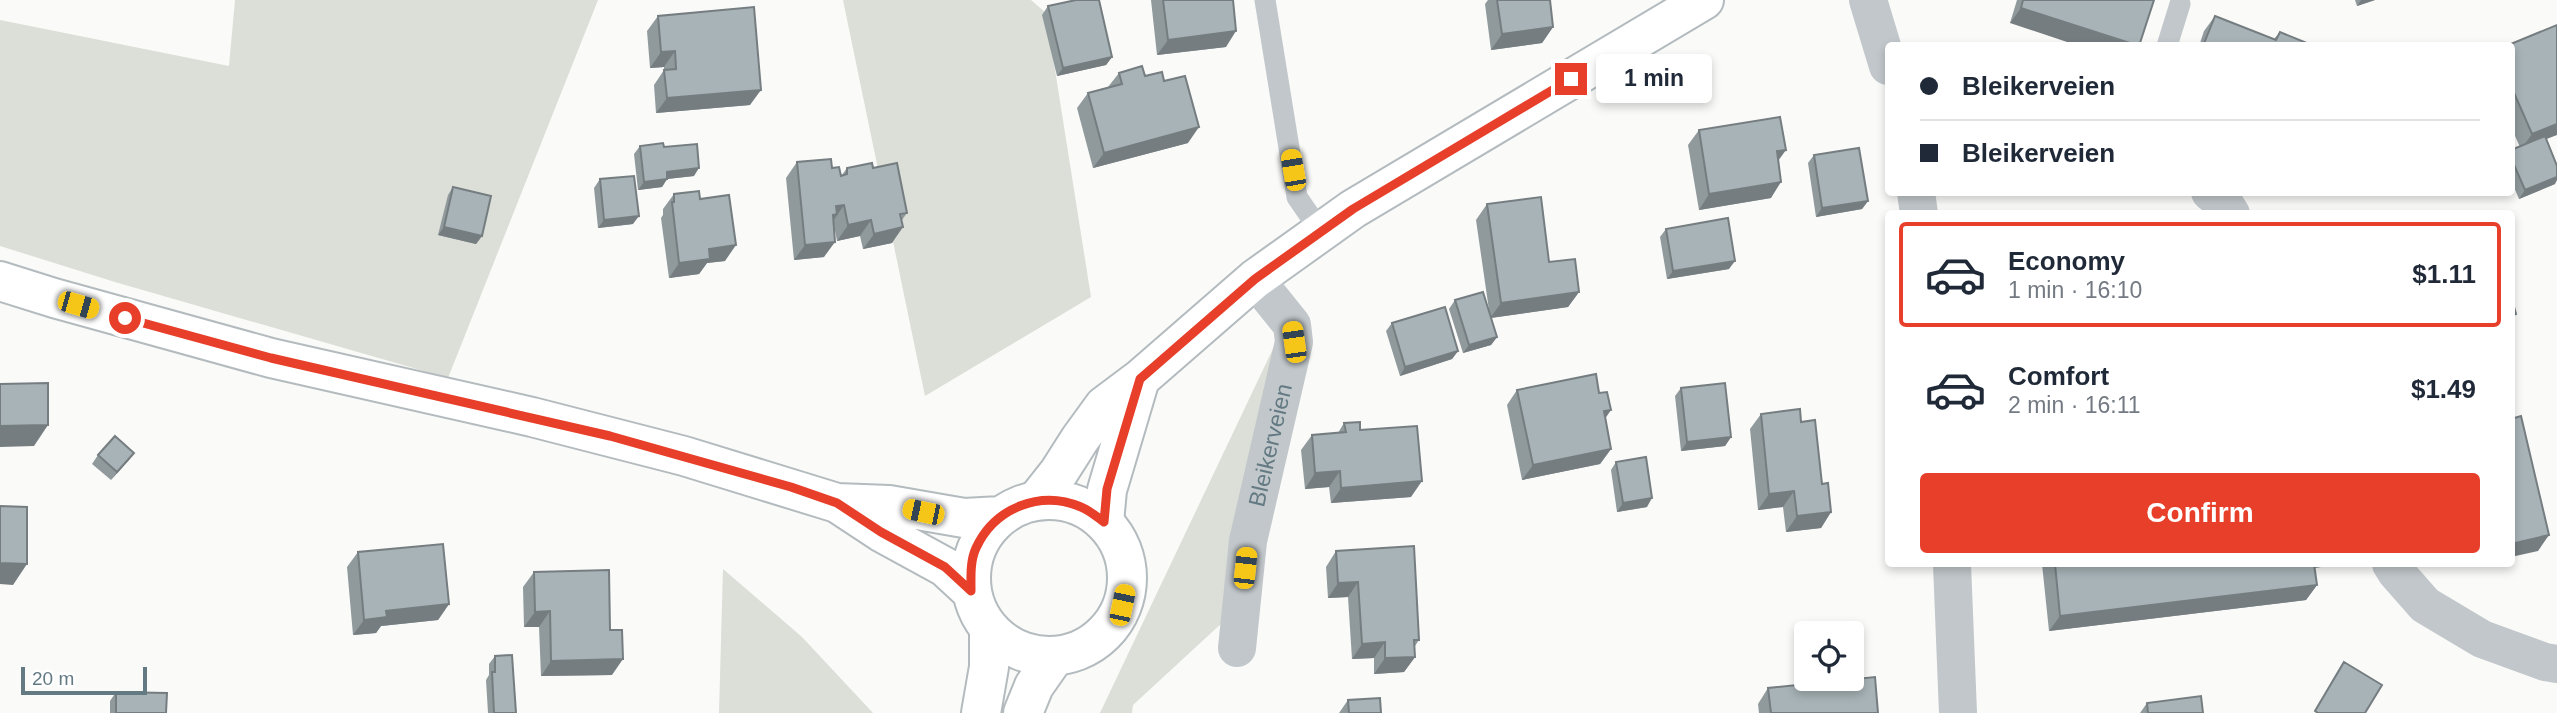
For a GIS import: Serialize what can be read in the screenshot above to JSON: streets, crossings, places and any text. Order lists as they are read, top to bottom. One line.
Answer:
{"streets":{"street":["Bleikerveien"]},"scale_bar":"20 m","page":{"banner":["Bleikerveien","Bleikerveien"],"bubble":"1 min","list":[{"name":"Economy","note":"1 min · 16:10","value":"$1.11"},{"name":"Comfort","note":"2 min · 16:11","value":"$1.49"}],"buttons":"Confirm","scale":"20 m"}}
